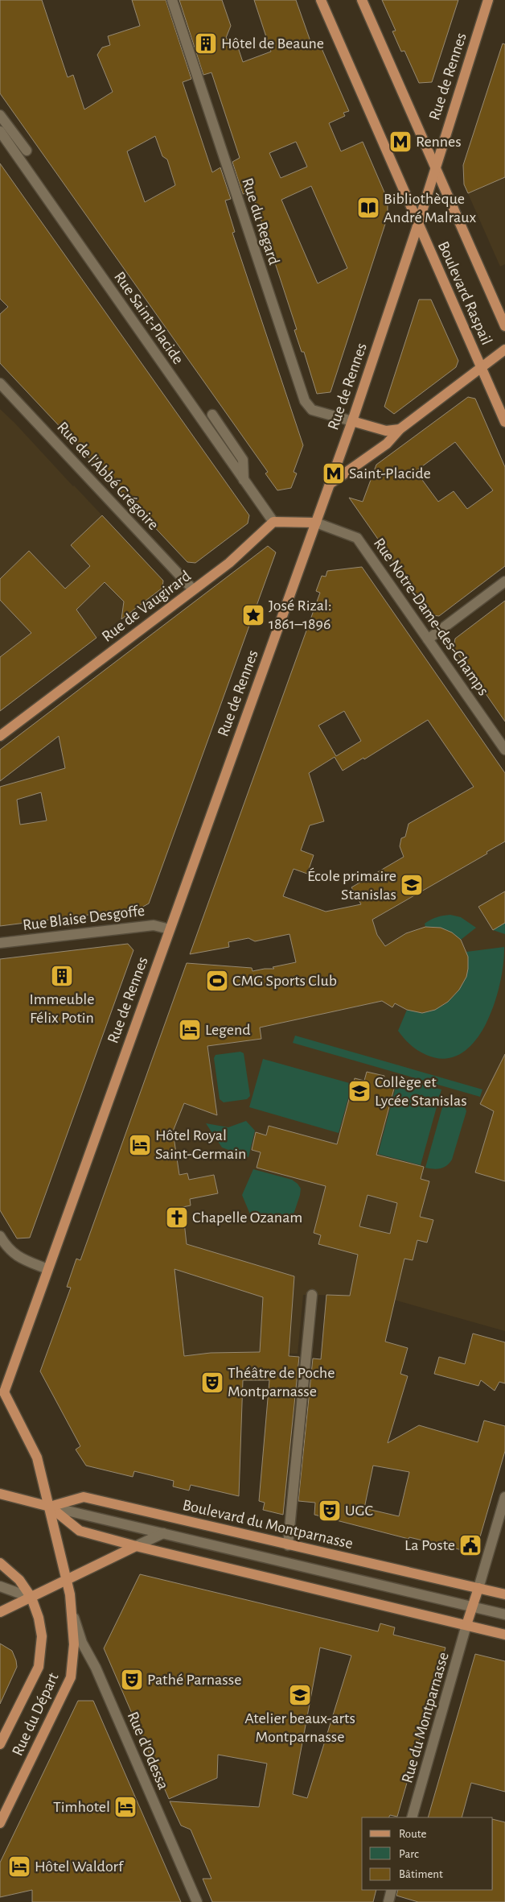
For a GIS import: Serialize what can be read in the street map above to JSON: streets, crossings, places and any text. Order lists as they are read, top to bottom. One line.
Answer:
{"streets":{"main road":["Rue de Rennes","Boulevard Raspail","Rue de Vaugirard","Boulevard du Montparnasse","Rue du Départ"],"street":["Rue du Regard","Rue Saint-Placide","Rue de l'Abbé Grégoire","Rue Notre-Dame-des-Champs","Rue Blaise Desgoffe","Rue du Montparnasse","Rue d'Odessa"]},"crossings":[["Rue de Rennes","Rue du Regard"],["Rue de Rennes","Boulevard Raspail"],["Rue de Rennes","Rue Notre-Dame-des-Champs"],["Rue de Rennes","Rue Blaise Desgoffe"],["Rue de Rennes","Rue du Départ"],["Rue Saint-Placide","Rue de Vaugirard"],["Rue de l'Abbé Grégoire","Rue de Vaugirard"],["Boulevard du Montparnasse","Rue du Départ"],["Boulevard du Montparnasse","Rue du Montparnasse"],["Rue du Départ","Rue d'Odessa"]],"places":{"building":["Hôtel de Beaune","Immeuble Félix Potin"],"metro station":["Rennes","Saint-Placide"],"library":["Bibliothèque André Malraux"],"place":["José Rizal: 1861–1896"],"school or university":["École primaire Stanislas","Collège et Lycée Stanislas","Atelier beaux-arts Montparnasse"],"sports":["CMG Sports Club"],"hotel":["Legend","Hôtel Royal Saint-Germain","Timhotel","Hôtel Waldorf"],"church":["Chapelle Ozanam"],"theatre":["Théâtre de Poche Montparnasse","UGC","Pathé Parnasse"],"public building":["La Poste"]},"legend":["Route","Parc","Bâtiment"]}
